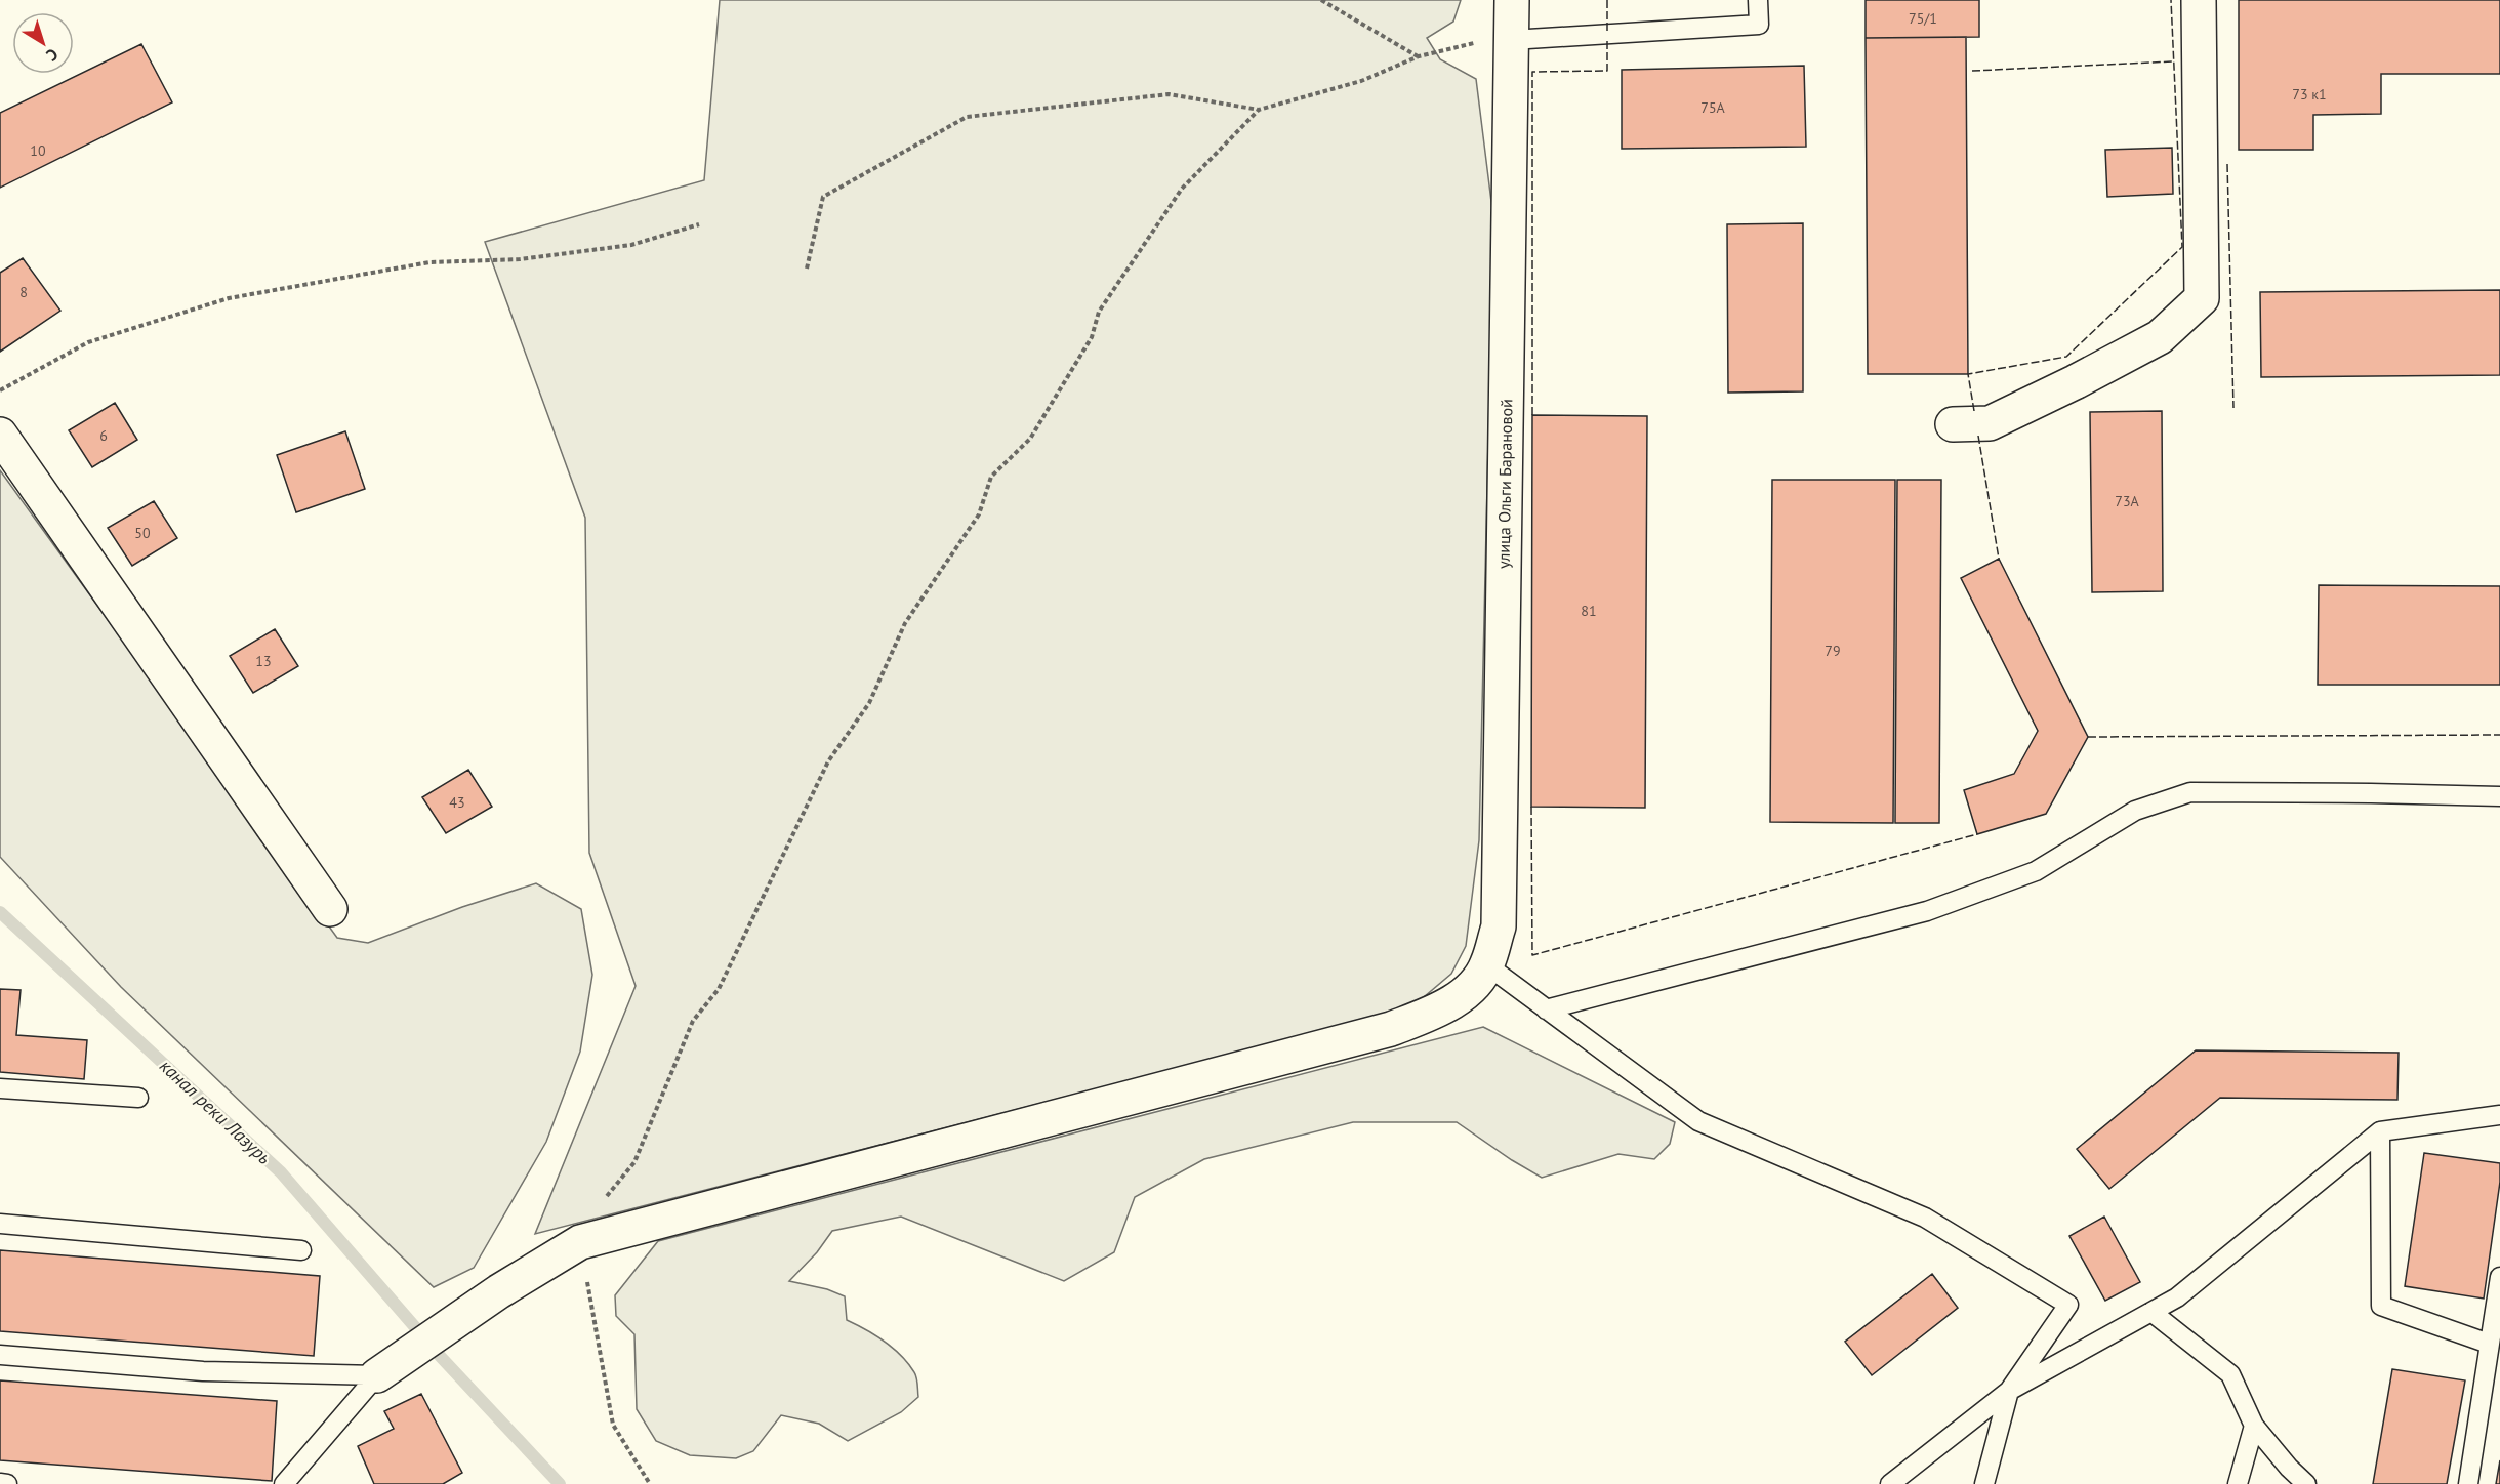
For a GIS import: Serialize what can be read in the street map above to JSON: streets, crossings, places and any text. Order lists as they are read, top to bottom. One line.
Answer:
{"streets":{"street":["улица Ольги Барановой"]},"water":["канал реки Лазурь"],"house_numbers":["75/1","73 к1","75А","10","8","6","73А","50","81","79","13","43"],"north":"bottom right"}
